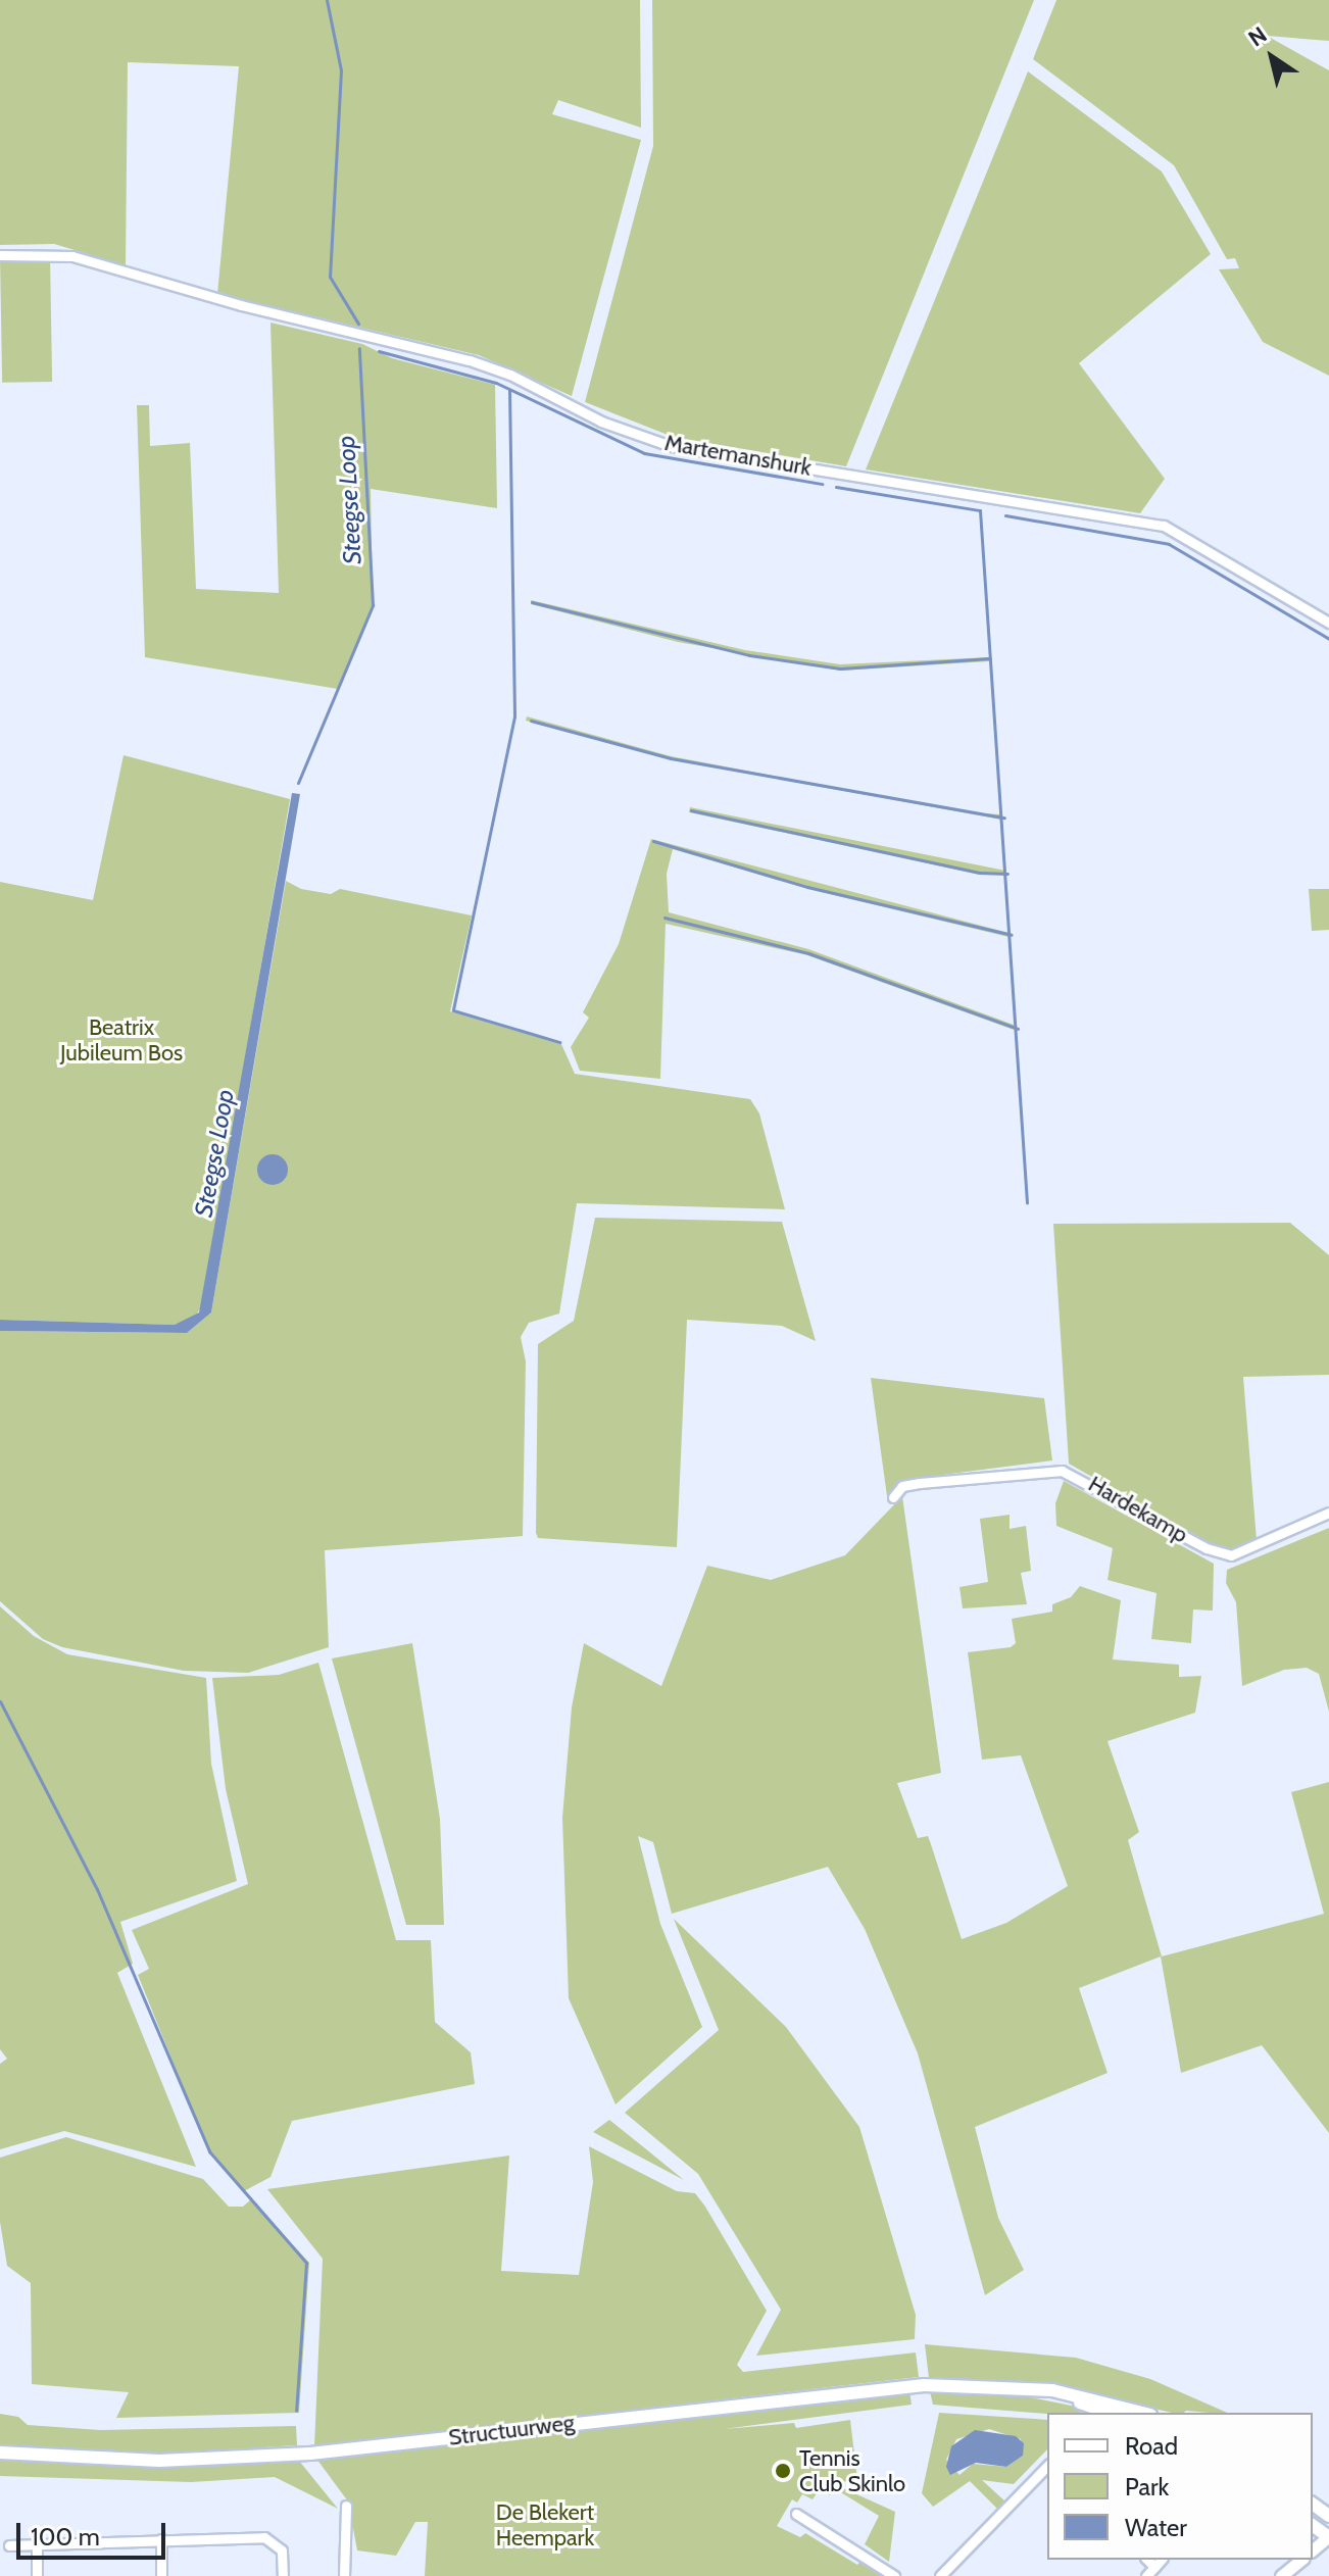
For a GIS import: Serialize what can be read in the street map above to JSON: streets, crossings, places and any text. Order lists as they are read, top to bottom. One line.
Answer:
{"streets":{"main road":["Structuurweg"],"street":["Martemanshurk","Hardekamp"]},"water":["Steegse Loop"],"parks":["Beatrix Jubileum Bos","De Blekert Heempark"],"places":["Tennis Club Skinlo"],"legend":["Road","Park","Water"],"scale_bar":"100 m","north":"top left"}
